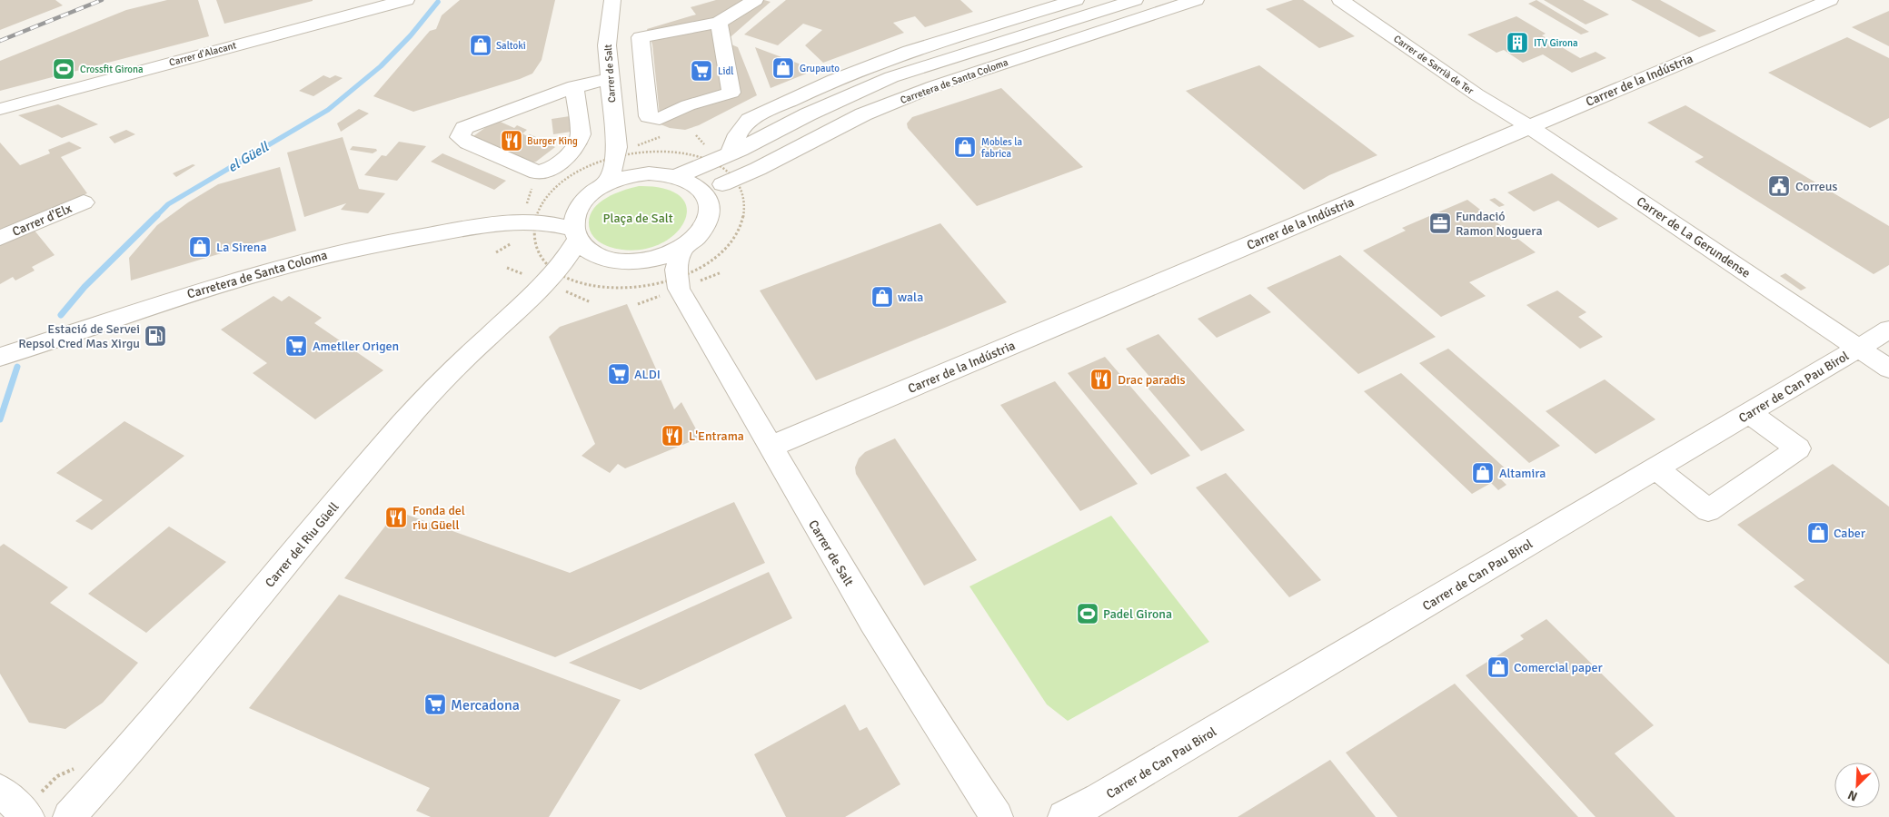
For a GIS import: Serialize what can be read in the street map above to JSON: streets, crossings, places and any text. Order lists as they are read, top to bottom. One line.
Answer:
{"streets":{"street":["Carrer d'Alacant","Carrer de Sarrià de Ter","Carrer de Salt","Carrer de la Indústria","Carretera de Santa Coloma","Carrer d'Elx","Carrer de La Gerundense","Carrer de Can Pau Birol","Carrer del Riu Güell"]},"crossings":[["Carrer de Sarrià de Ter","Carrer de la Indústria"],["Carrer de Sarrià de Ter","Carrer de La Gerundense"],["Carrer de Salt","Carrer de la Indústria"],["Carrer de Salt","Carretera de Santa Coloma"],["Carrer de Salt","Carrer del Riu Güell"],["Carrer de la Indústria","Carrer de La Gerundense"],["Carretera de Santa Coloma","Carrer del Riu Güell"],["Carrer de La Gerundense","Carrer de Can Pau Birol"]],"water":["el Güell"],"parks":["Plaça de Salt"],"places":{"building":["ITV Girona"],"shop":["Saltoki","Grupauto","Mobles la fabrica","La Sirena","wala","Altamira","Caber","Comercial paper"],"sports":["Crossfit Girona","Padel Girona"],"supermarket":["Lidl","Ametller Origen","ALDI","Mercadona"],"restaurant":["Burger King","Drac paradis","L'Entrama","Fonda del riu Güell"],"public building":["Correus"],"office":["Fundació Ramon Noguera"],"fuel station":["Estació de Servei Repsol Cred Mas Xirgu"]},"north":"bottom left"}
